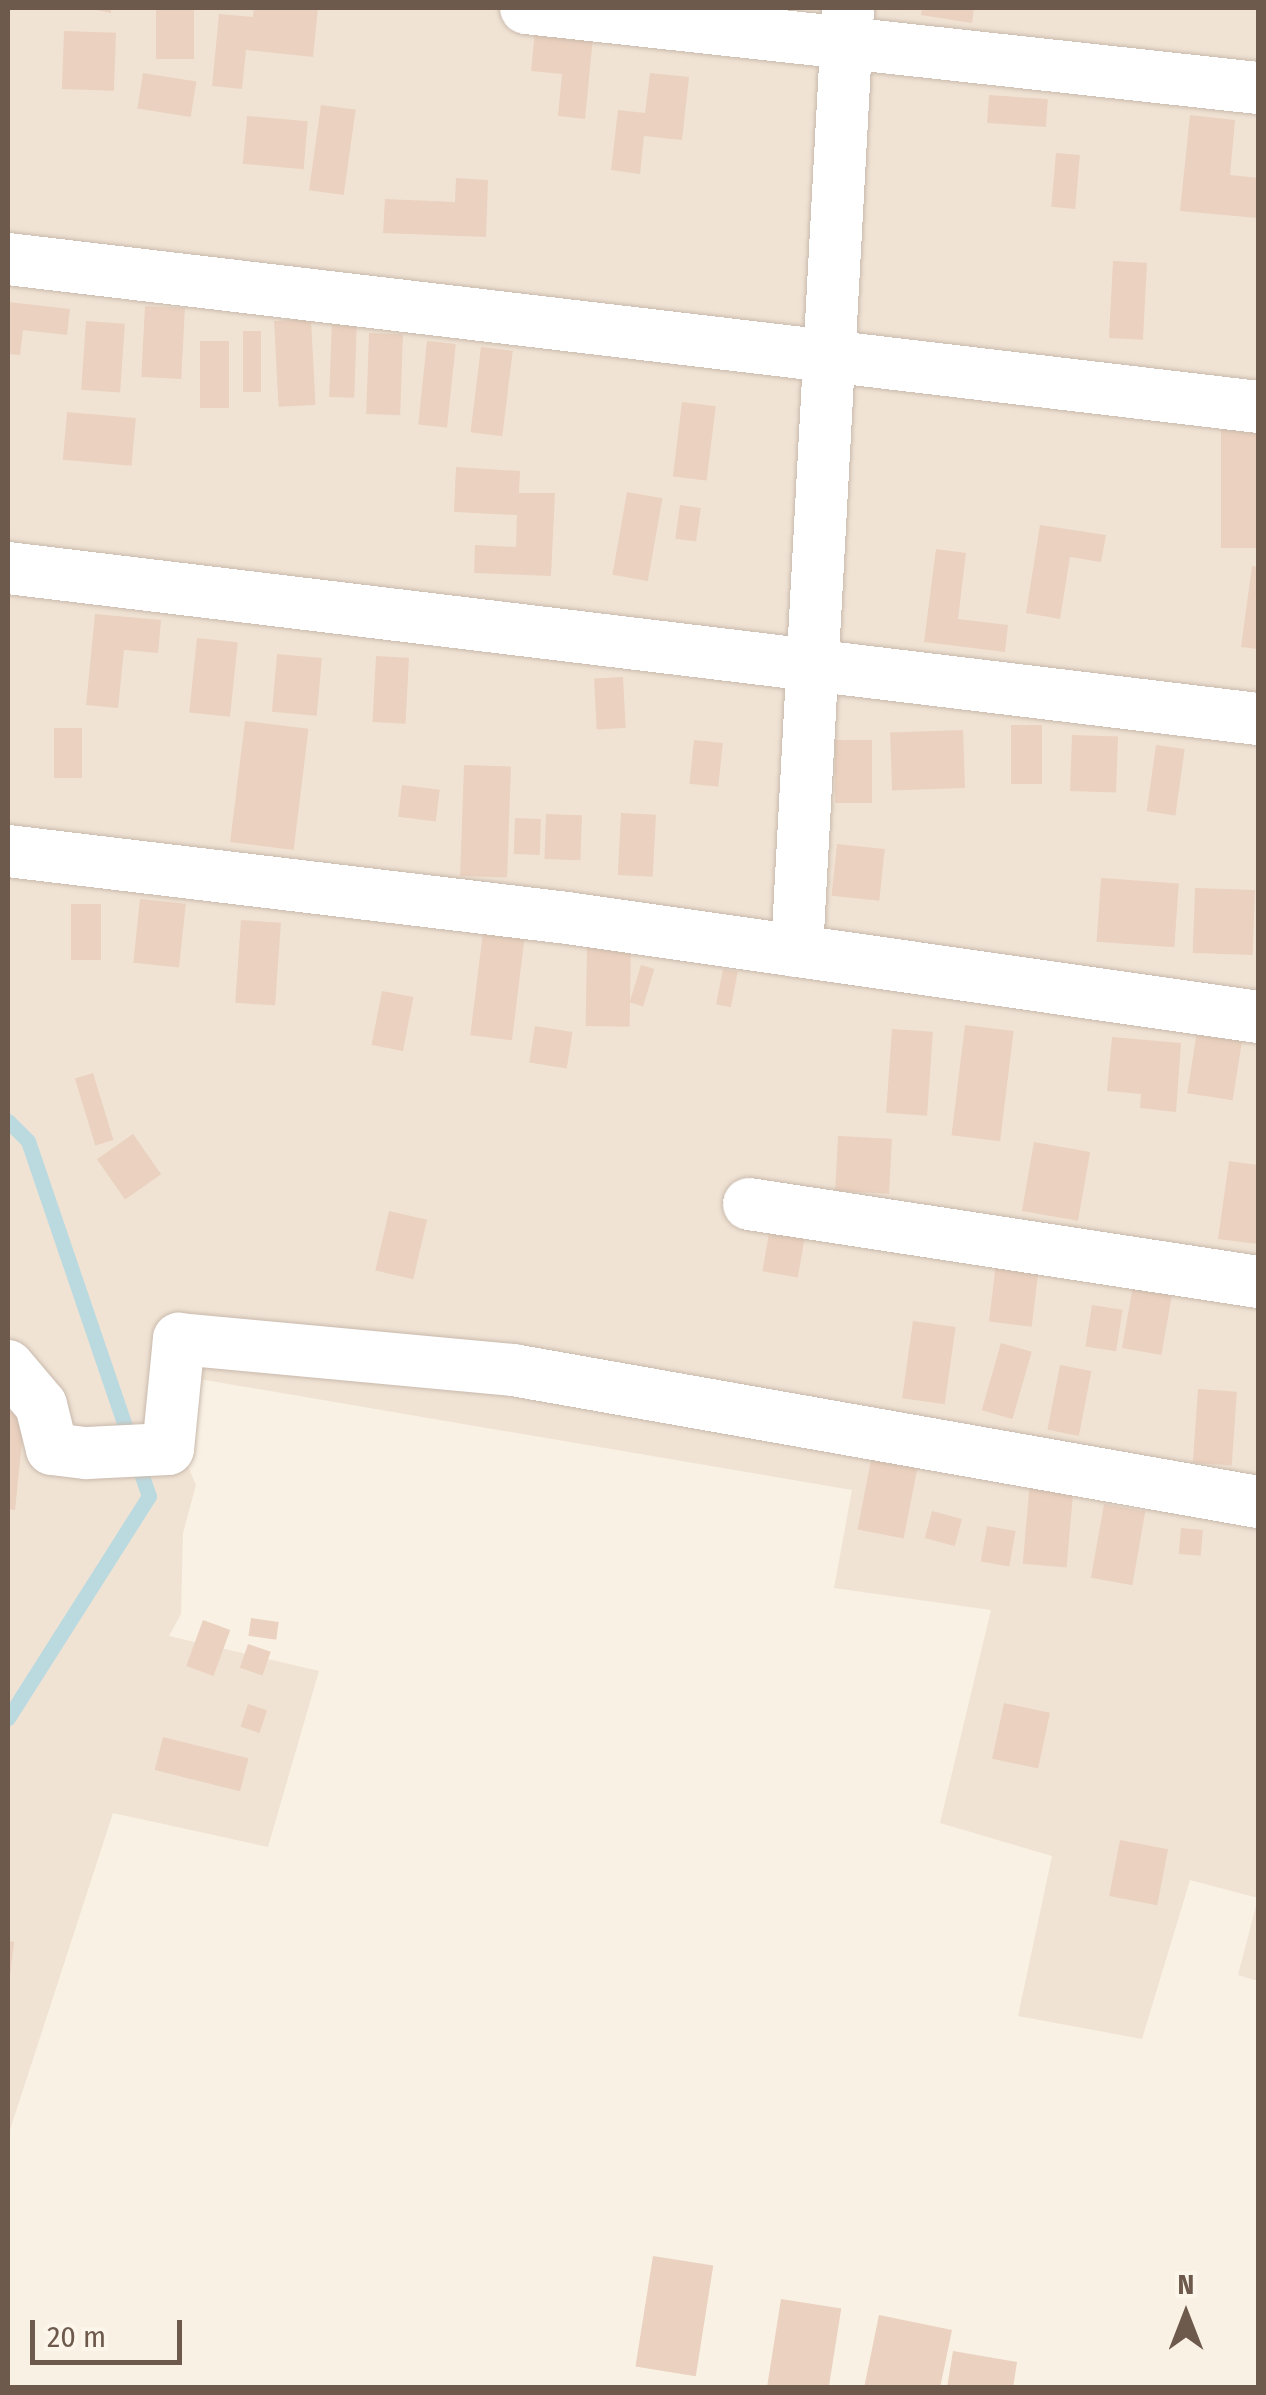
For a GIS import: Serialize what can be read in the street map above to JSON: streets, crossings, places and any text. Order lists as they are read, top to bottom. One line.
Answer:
{"scale_bar":"20 m","north":"top"}
